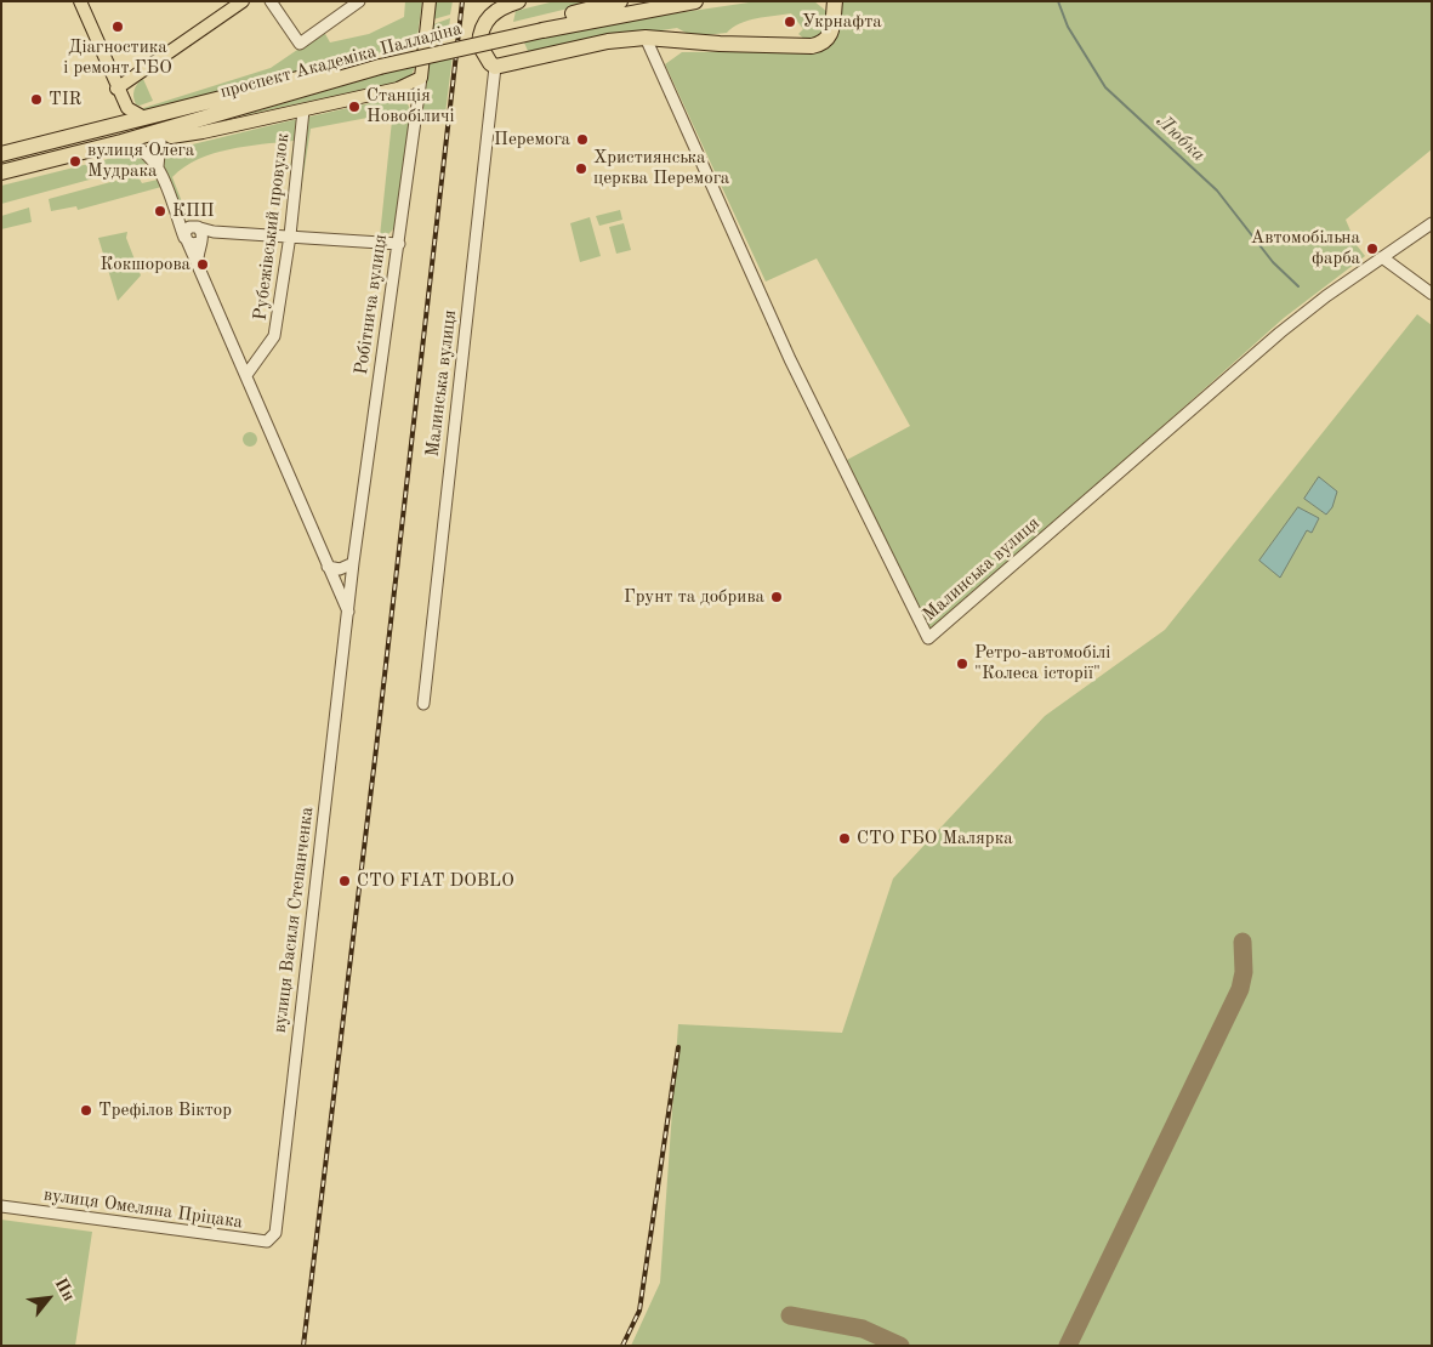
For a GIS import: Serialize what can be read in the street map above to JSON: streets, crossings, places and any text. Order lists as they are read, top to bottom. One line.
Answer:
{"streets":{"highway":["проспект Академіка Палладіна"],"main road":["Робітнича вулиця"],"street":["Рубежівський провулок","Малинська вулиця","вулиця Василя Степанченка","вулиця Омеляна Пріцака"]},"crossings":[["Робітнича вулиця","вулиця Василя Степанченка"],["вулиця Василя Степанченка","вулиця Омеляна Пріцака"]],"water":["Любка"],"places":["Укрнафта","Діагностика і ремонт ГБО","TIR","Станція Новобіличі","Перемога","вулиця Олега Мудрака","Християнська церква Перемога","КПП","Автомобільна фарба","Кокшорова","Грунт та добрива","Ретро-автомобілі \"Колеса історії\"","СТО ГБО Малярка","СТО FIAT DOBLO","Трефілов Віктор"],"north":"top right"}
